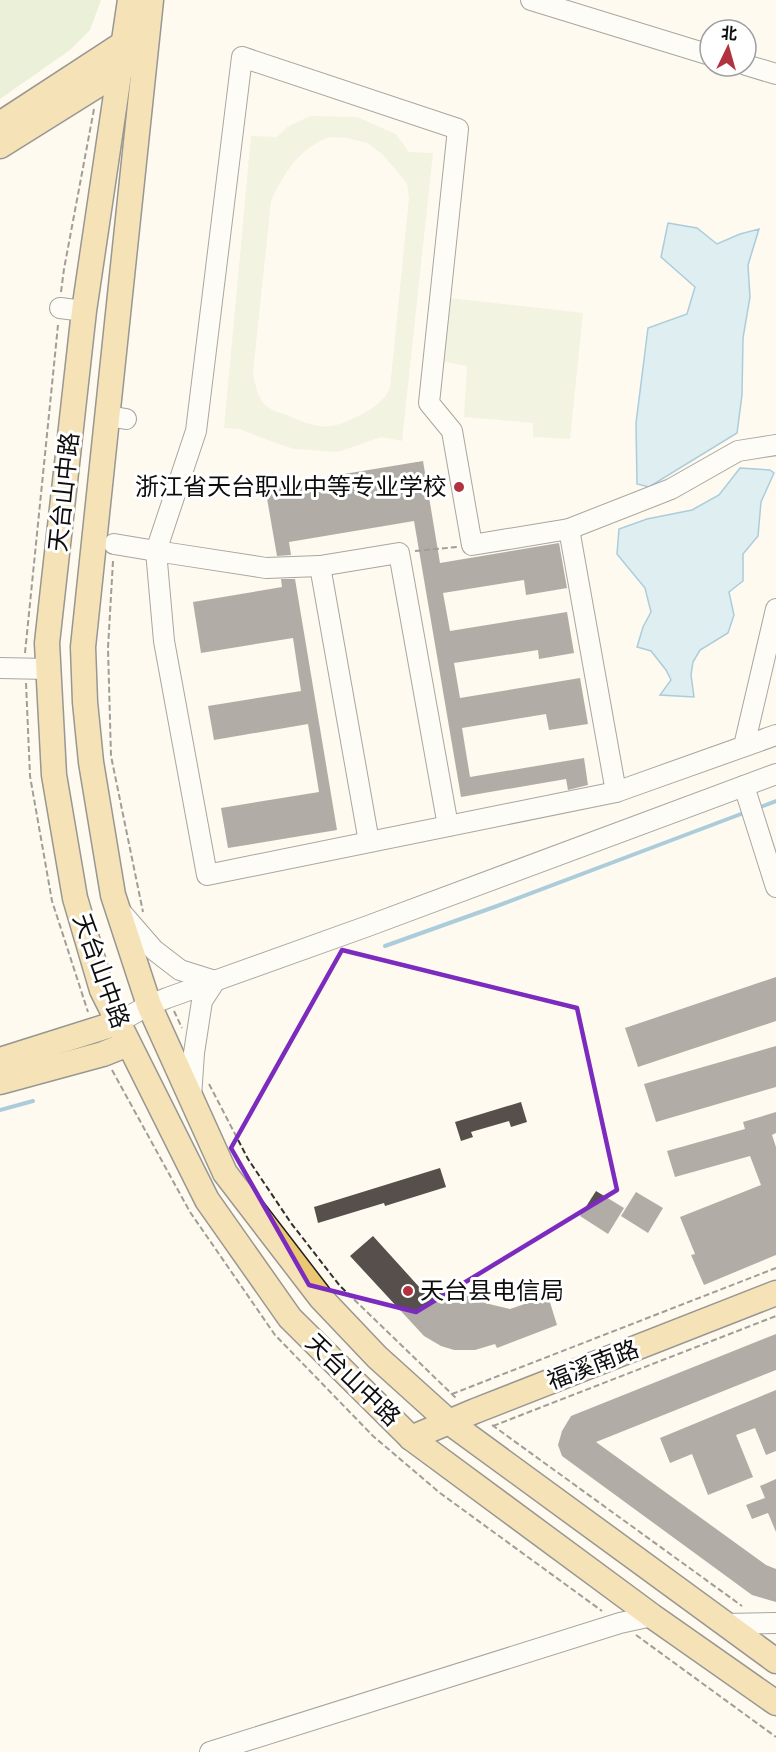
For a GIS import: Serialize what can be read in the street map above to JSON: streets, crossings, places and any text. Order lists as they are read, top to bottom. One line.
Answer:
{"streets":{"main road":["天台山中路","福溪南路"]},"crossings":[["天台山中路","福溪南路"]],"places":["浙江省天台职业中等专业学校","天台县电信局"],"north":"top"}
